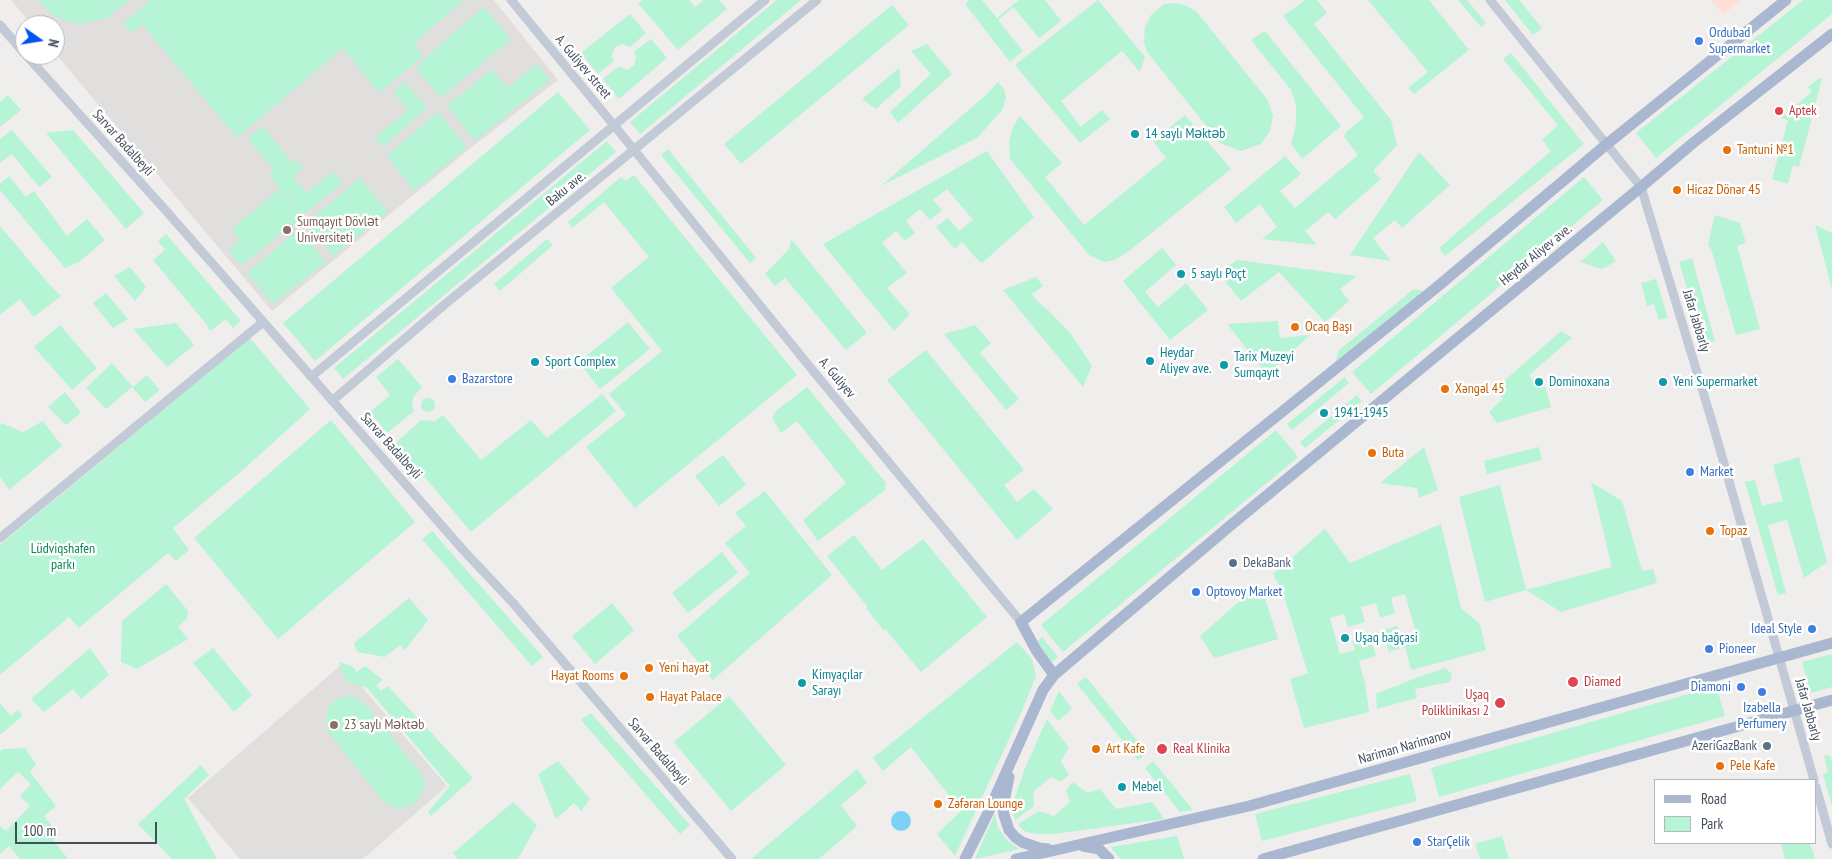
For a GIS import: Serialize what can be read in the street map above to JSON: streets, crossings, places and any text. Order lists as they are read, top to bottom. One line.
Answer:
{"streets":{"main road":["Heydar Aliyev ave.","Nariman Narimanov"],"street":["A. Guliyev street","Sarvar Badalbeyli","Baku ave.","Jafar Jabbarly","A. Guliyev"]},"crossings":[["A. Guliyev street","Baku ave."],["A. Guliyev street","A. Guliyev"],["Sarvar Badalbeyli","Baku ave."],["Baku ave.","A. Guliyev"],["Heydar Aliyev ave.","Jafar Jabbarly"],["Jafar Jabbarly","Nariman Narimanov"]],"parks":["Lüdviqshafen parkı"],"places":["Ordubad Supermarket","Aptek","14 saylı Məktəb","Tantuni №1","Hicaz Dönәr 45","Sumqayıt Dövlət Universiteti","5 saylı Poçt","Ocaq Başı","Heydar Aliyev ave.","Sport Complex","Tarix Muzeyi Sumqayıt","Bazarstore","Dominoxana","Yeni Supermarket","Xәngәl 45","1941-1945","Buta","Market","Topaz","DekaBank","Optovoy Market","Ideal Style","Uşaq bağçasi","Pioneer","Yeni hayat","Hayat Rooms","Diamed","Kimyaçılar Sarayı","Diamoni","Izabella Perfumery","Hayat Palace","Uşaq Poliklinikası 2","23 saylı Məktəb","AzeriGazBank","Art Kafe","Real Klinika","Pele Kafe","Mebel","Zәfәran Lounge","StarÇelik"],"legend":["Road","Park"],"scale_bar":"100 m","north":"right"}
